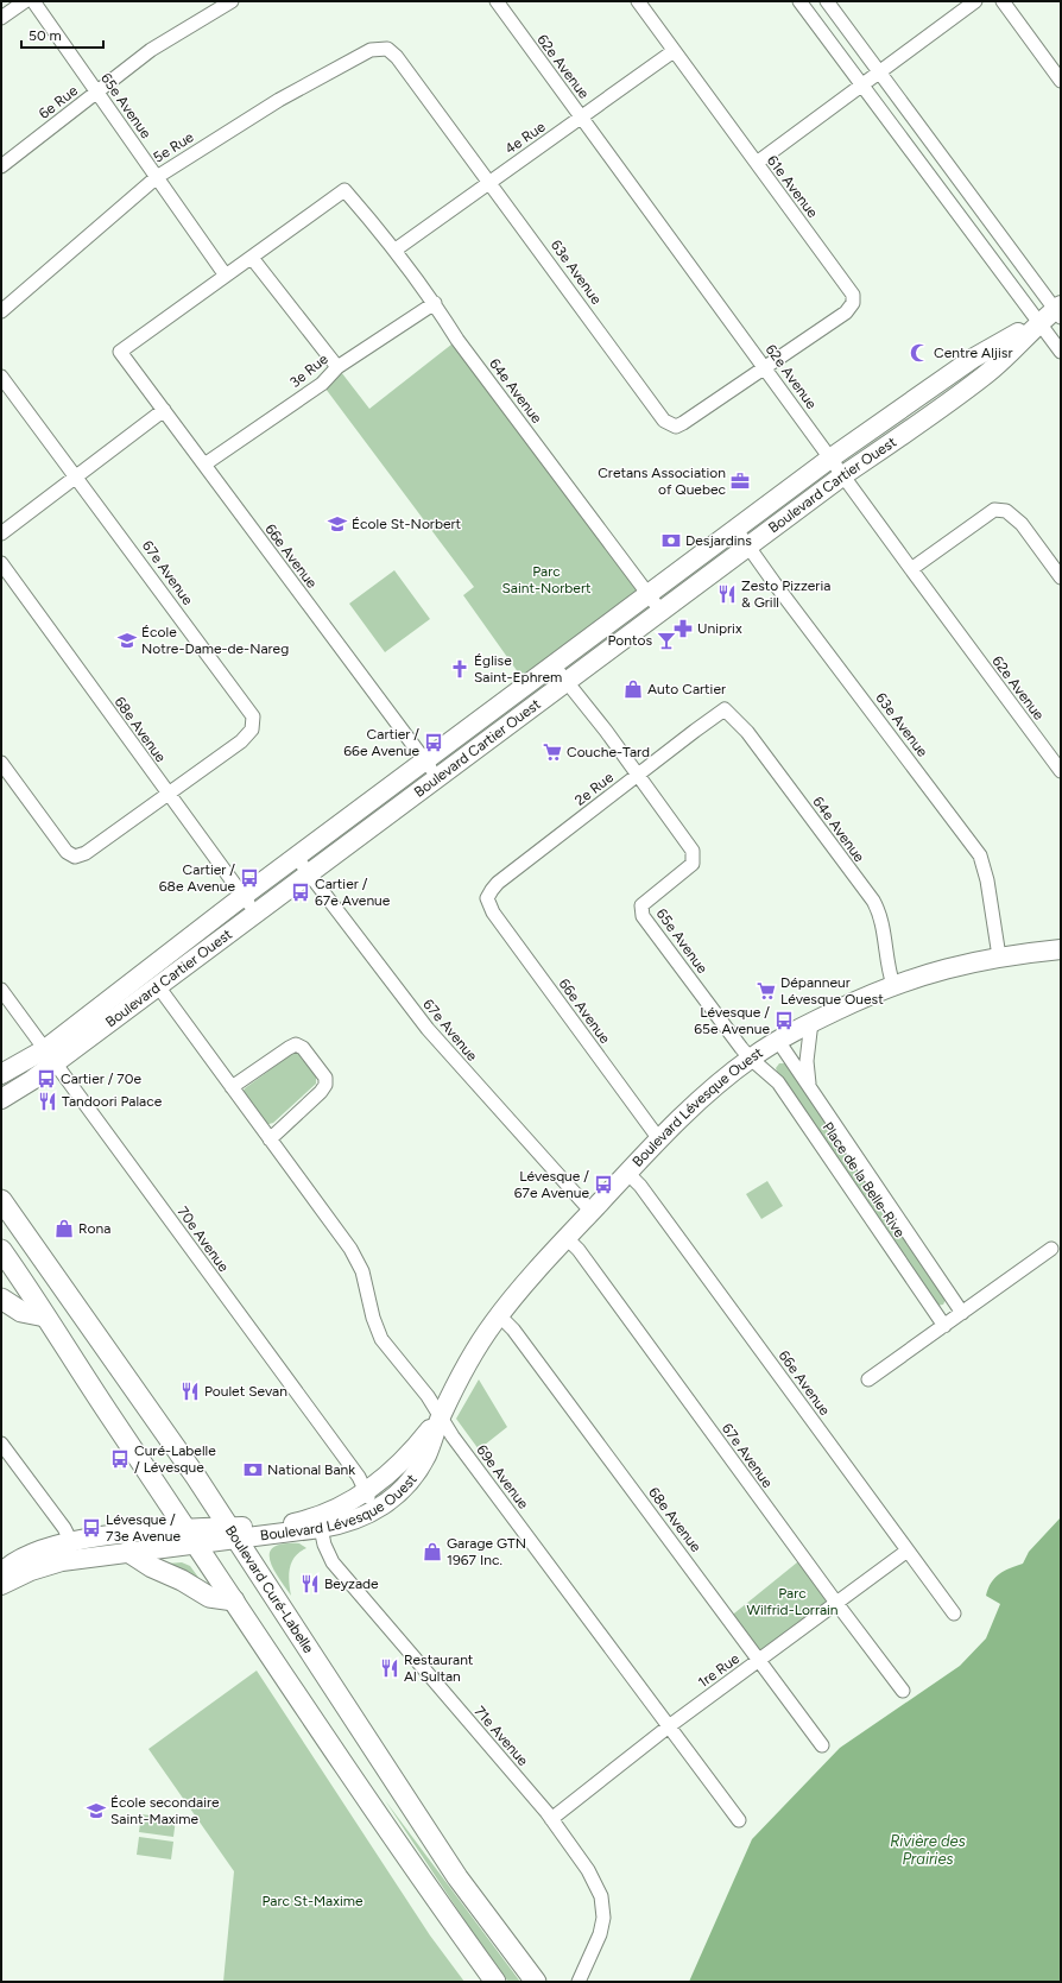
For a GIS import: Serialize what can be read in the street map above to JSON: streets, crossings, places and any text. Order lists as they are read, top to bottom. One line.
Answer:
{"streets":{"main road":["Boulevard Curé-Labelle"],"street":["62e Avenue","6e Rue","65e Avenue","4e Rue","5e Rue","61e Avenue","63e Avenue","3e Rue","64e Avenue","Boulevard Cartier Ouest","66e Avenue","67e Avenue","68e Avenue","2e Rue","Boulevard Lévesque Ouest","Place de la Belle-Rive","70e Avenue","69e Avenue","1re Rue","71e Avenue"]},"crossings":[["62e Avenue","4e Rue"],["62e Avenue","61e Avenue"],["62e Avenue","63e Avenue"],["62e Avenue","Boulevard Cartier Ouest"],["6e Rue","65e Avenue"],["65e Avenue","5e Rue"],["65e Avenue","Boulevard Cartier Ouest"],["65e Avenue","66e Avenue"],["65e Avenue","2e Rue"],["65e Avenue","Boulevard Lévesque Ouest"],["65e Avenue","Place de la Belle-Rive"],["4e Rue","61e Avenue"],["4e Rue","63e Avenue"],["4e Rue","64e Avenue"],["5e Rue","63e Avenue"],["61e Avenue","63e Avenue"],["63e Avenue","Boulevard Cartier Ouest"],["63e Avenue","Boulevard Lévesque Ouest"],["3e Rue","64e Avenue"],["3e Rue","66e Avenue"],["64e Avenue","Boulevard Cartier Ouest"],["64e Avenue","2e Rue"],["64e Avenue","Boulevard Lévesque Ouest"],["Boulevard Cartier Ouest","66e Avenue"],["Boulevard Cartier Ouest","67e Avenue"],["Boulevard Cartier Ouest","68e Avenue"],["Boulevard Cartier Ouest","70e Avenue"],["Boulevard Cartier Ouest","69e Avenue"],["66e Avenue","2e Rue"],["66e Avenue","Boulevard Lévesque Ouest"],["66e Avenue","1re Rue"],["67e Avenue","68e Avenue"],["67e Avenue","Boulevard Lévesque Ouest"],["67e Avenue","1re Rue"],["68e Avenue","Boulevard Lévesque Ouest"],["68e Avenue","1re Rue"],["Boulevard Lévesque Ouest","Place de la Belle-Rive"],["Boulevard Lévesque Ouest","70e Avenue"],["Boulevard Lévesque Ouest","69e Avenue"],["Boulevard Lévesque Ouest","Boulevard Curé-Labelle"],["Boulevard Lévesque Ouest","71e Avenue"],["69e Avenue","1re Rue"],["1re Rue","71e Avenue"]],"water":["Rivière des Prairies"],"parks":["Parc Saint-Norbert","Parc Wilfrid-Lorrain","Parc St-Maxime"],"places":{"mosque":["Centre Aljisr"],"office":["Cretans Association of Quebec"],"school or university":["École St-Norbert","École Notre-Dame-de-Nareg","École secondaire Saint-Maxime"],"bank":["Desjardins","National Bank"],"restaurant":["Zesto Pizzeria & Grill","Tandoori Palace","Poulet Sevan","Beyzade","Restaurant Al Sultan"],"pharmacy":["Uniprix"],"bar":["Pontos"],"church":["Église Saint-Ephrem"],"shop":["Auto Cartier","Rona","Garage GTN 1967 Inc."],"bus stop":["Cartier / 66e Avenue","Cartier / 68e Avenue","Cartier / 67e Avenue","Lévesque / 65e Avenue","Cartier / 70e","Lévesque / 67e Avenue","Curé-Labelle / Lévesque","Lévesque / 73e Avenue"],"supermarket":["Couche-Tard","Dépanneur Lévesque Ouest"]},"scale_bar":"50 m"}
